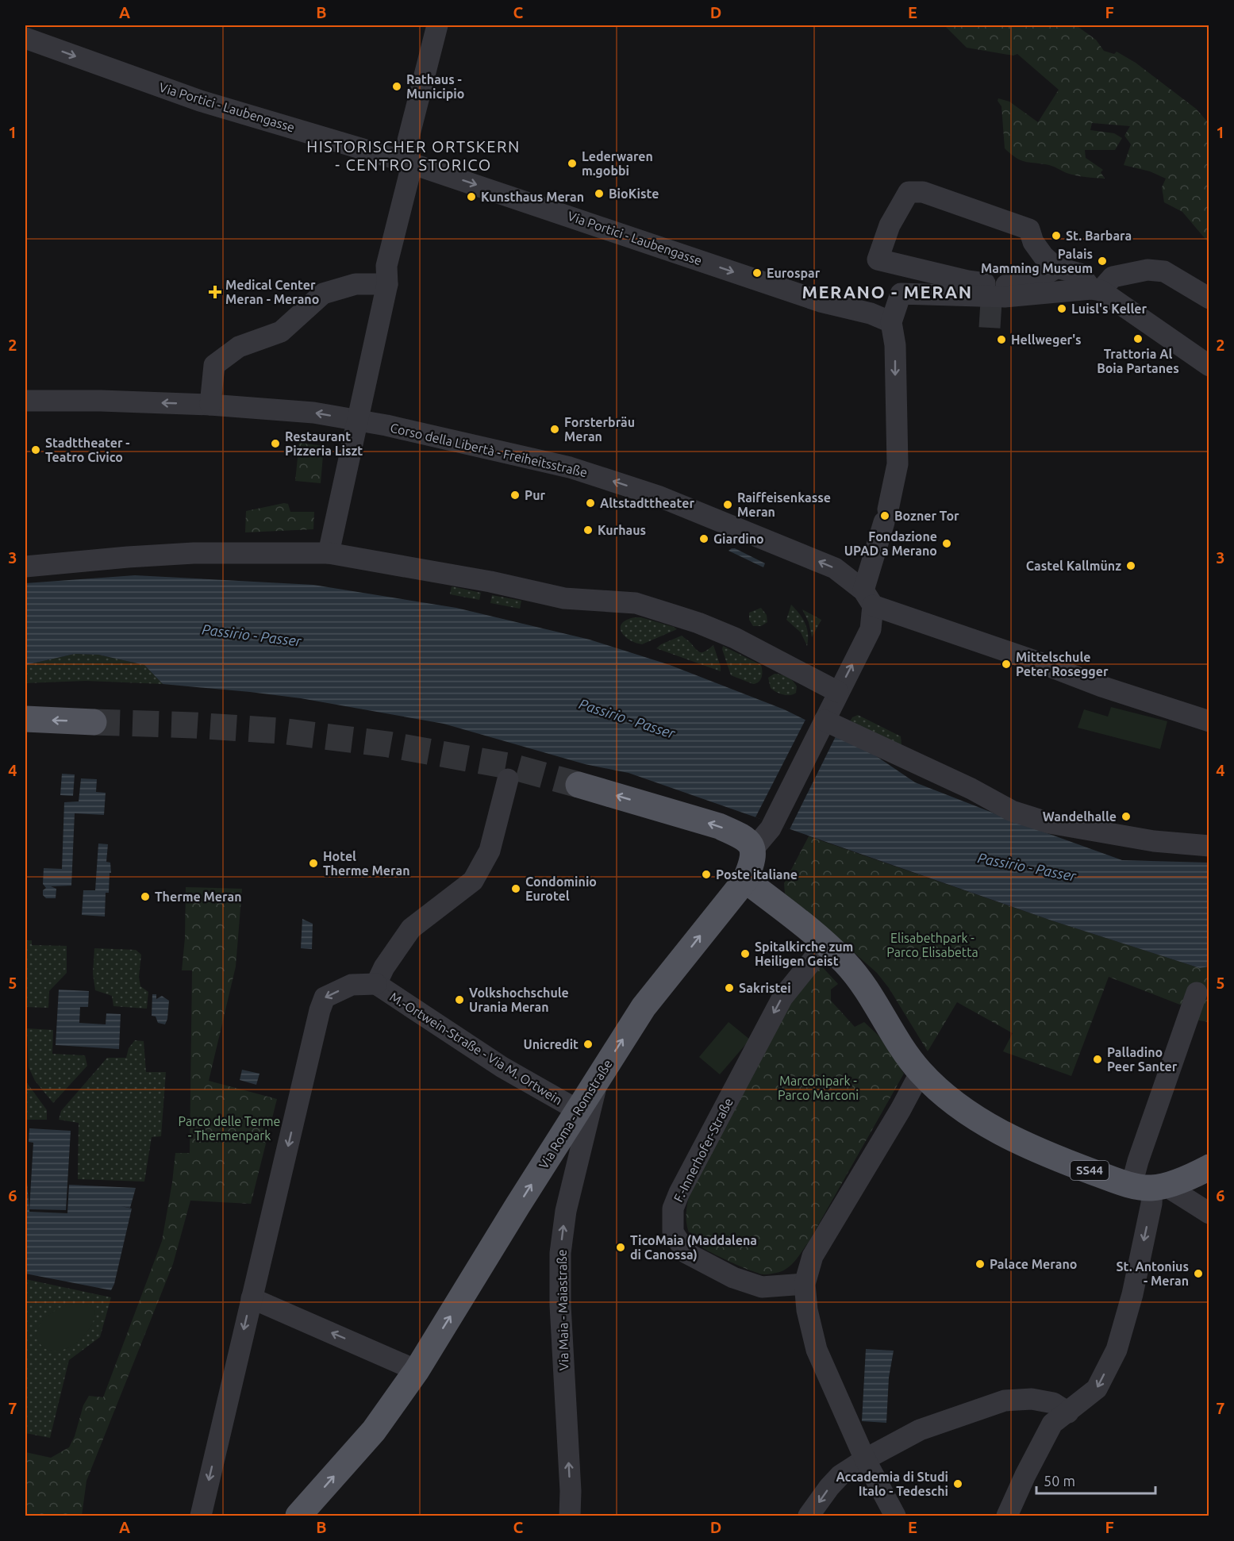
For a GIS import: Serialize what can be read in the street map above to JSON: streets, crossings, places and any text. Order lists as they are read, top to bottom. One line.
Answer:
{"streets":{"main road":["Via Roma - Romstraße","SS44"],"street":["Via Portici - Laubengasse","Corso della Libertà - Freiheitsstraße","M.-Ortwein-Straße - Via M. Ortwein","F.-Innerhofer-Straße","Via Maia - Maiastraße"]},"crossings":[["M.-Ortwein-Straße - Via M. Ortwein","Via Roma - Romstraße"],["Via Roma - Romstraße","SS44"],["Via Roma - Romstraße","Via Maia - Maiastraße"],["F.-Innerhofer-Straße","SS44"]],"one_way":["Via Portici - Laubengasse","Via Roma - Romstraße","Via Maia - Maiastraße"],"districts":["HISTORISCHER ORTSKERN - CENTRO STORICO","MERANO - MERAN"],"water":["Passirio - Passer"],"parks":["Elisabethpark - Parco Elisabetta","Marconipark - Parco Marconi","Parco delle Terme - Thermenpark"],"places":{"other":["Rathaus - Municipio","Lederwaren m.gobbi","BioKiste","Kunsthaus Meran","St. Barbara","Palais Mamming Museum","Eurospar","Luisl's Keller","Trattoria Al Boia Partanes","Hellweger's","Forsterbräu Meran","Restaurant Pizzeria Liszt","Stadttheater - Teatro Civico","Pur","Altstadttheater","Raiffeisenkasse Meran","Bozner Tor","Kurhaus","Giardino","Fondazione UPAD a Merano","Castel Kallmünz","Mittelschule Peter Rosegger","Wandelhalle","Hotel Therme Meran","Poste italiane","Condominio Eurotel","Therme Meran","Spitalkirche zum Heiligen Geist","Sakristei","Volkshochschule Urania Meran","Unicredit","Palladino Peer Santer","TicoMaia (Maddalena di Canossa)","Palace Merano","St. Antonius - Meran","Accademia di Studi Italo - Tedeschi"],"health":["Medical Center Meran - Merano"]},"scale_bar":"50 m","grid":{"columns":["A","B","C","D","E","F"],"rows":["1","2","3","4","5","6","7"]}}
